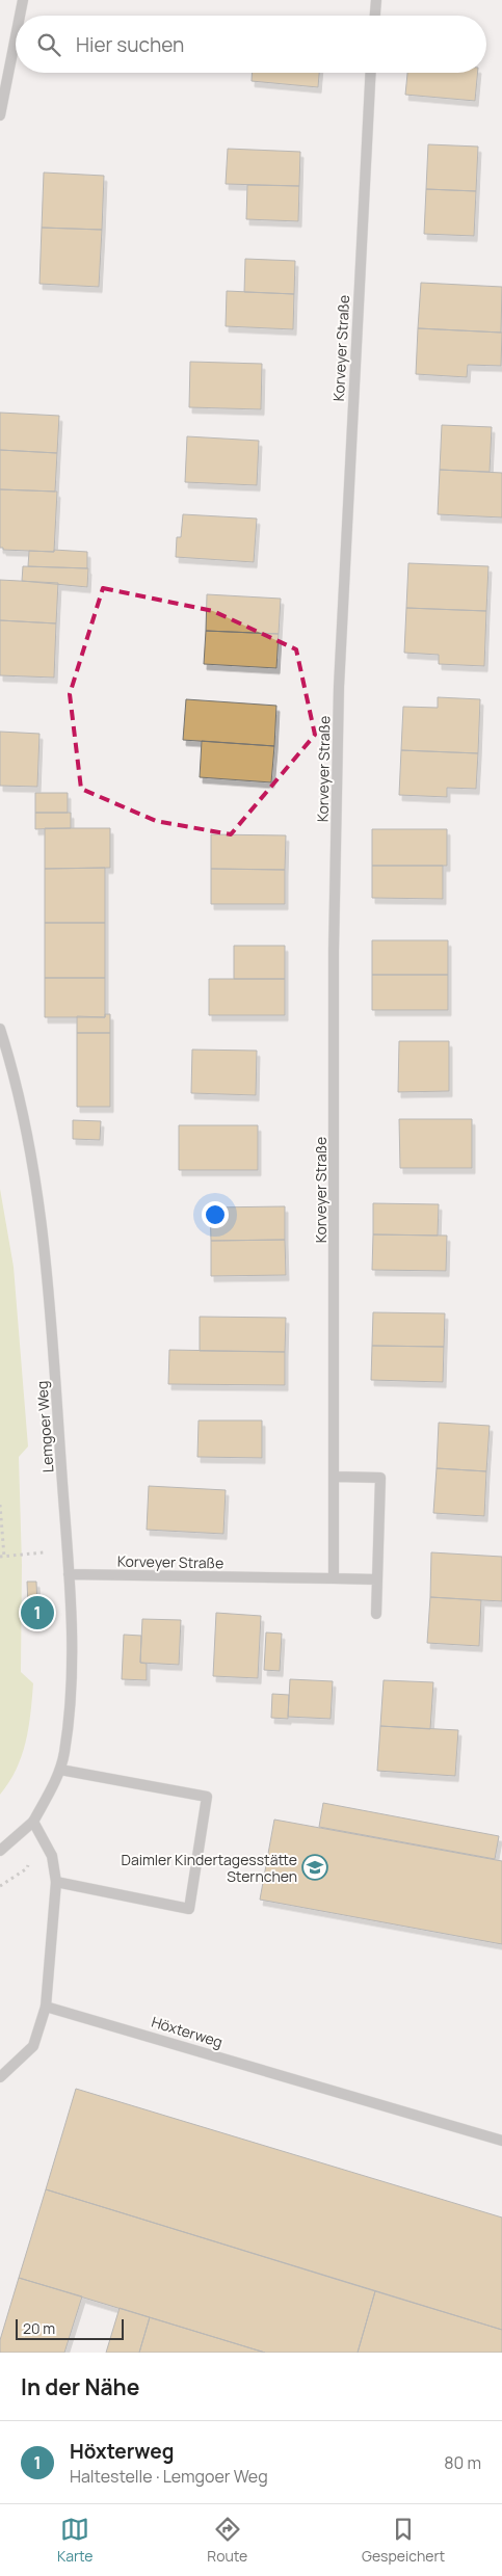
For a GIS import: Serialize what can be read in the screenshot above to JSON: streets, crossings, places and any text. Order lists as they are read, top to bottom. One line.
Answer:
{"streets":{"street":["Korveyer Straße","Lemgoer Weg","Höxterweg"]},"crossings":[["Korveyer Straße","Lemgoer Weg"]],"places":{"school or university":["Daimler Kindertagesstätte Sternchen"]},"scale_bar":"20 m","page":{"search":"Hier suchen","pins":"1","scale":"20 m","heading":"In der Nähe","list":[{"mark":"1","name":"Höxterweg","note":"Haltestelle · Lemgoer Weg","value":"80 m"}],"nav":["Karte","Route","Gespeichert"]}}
